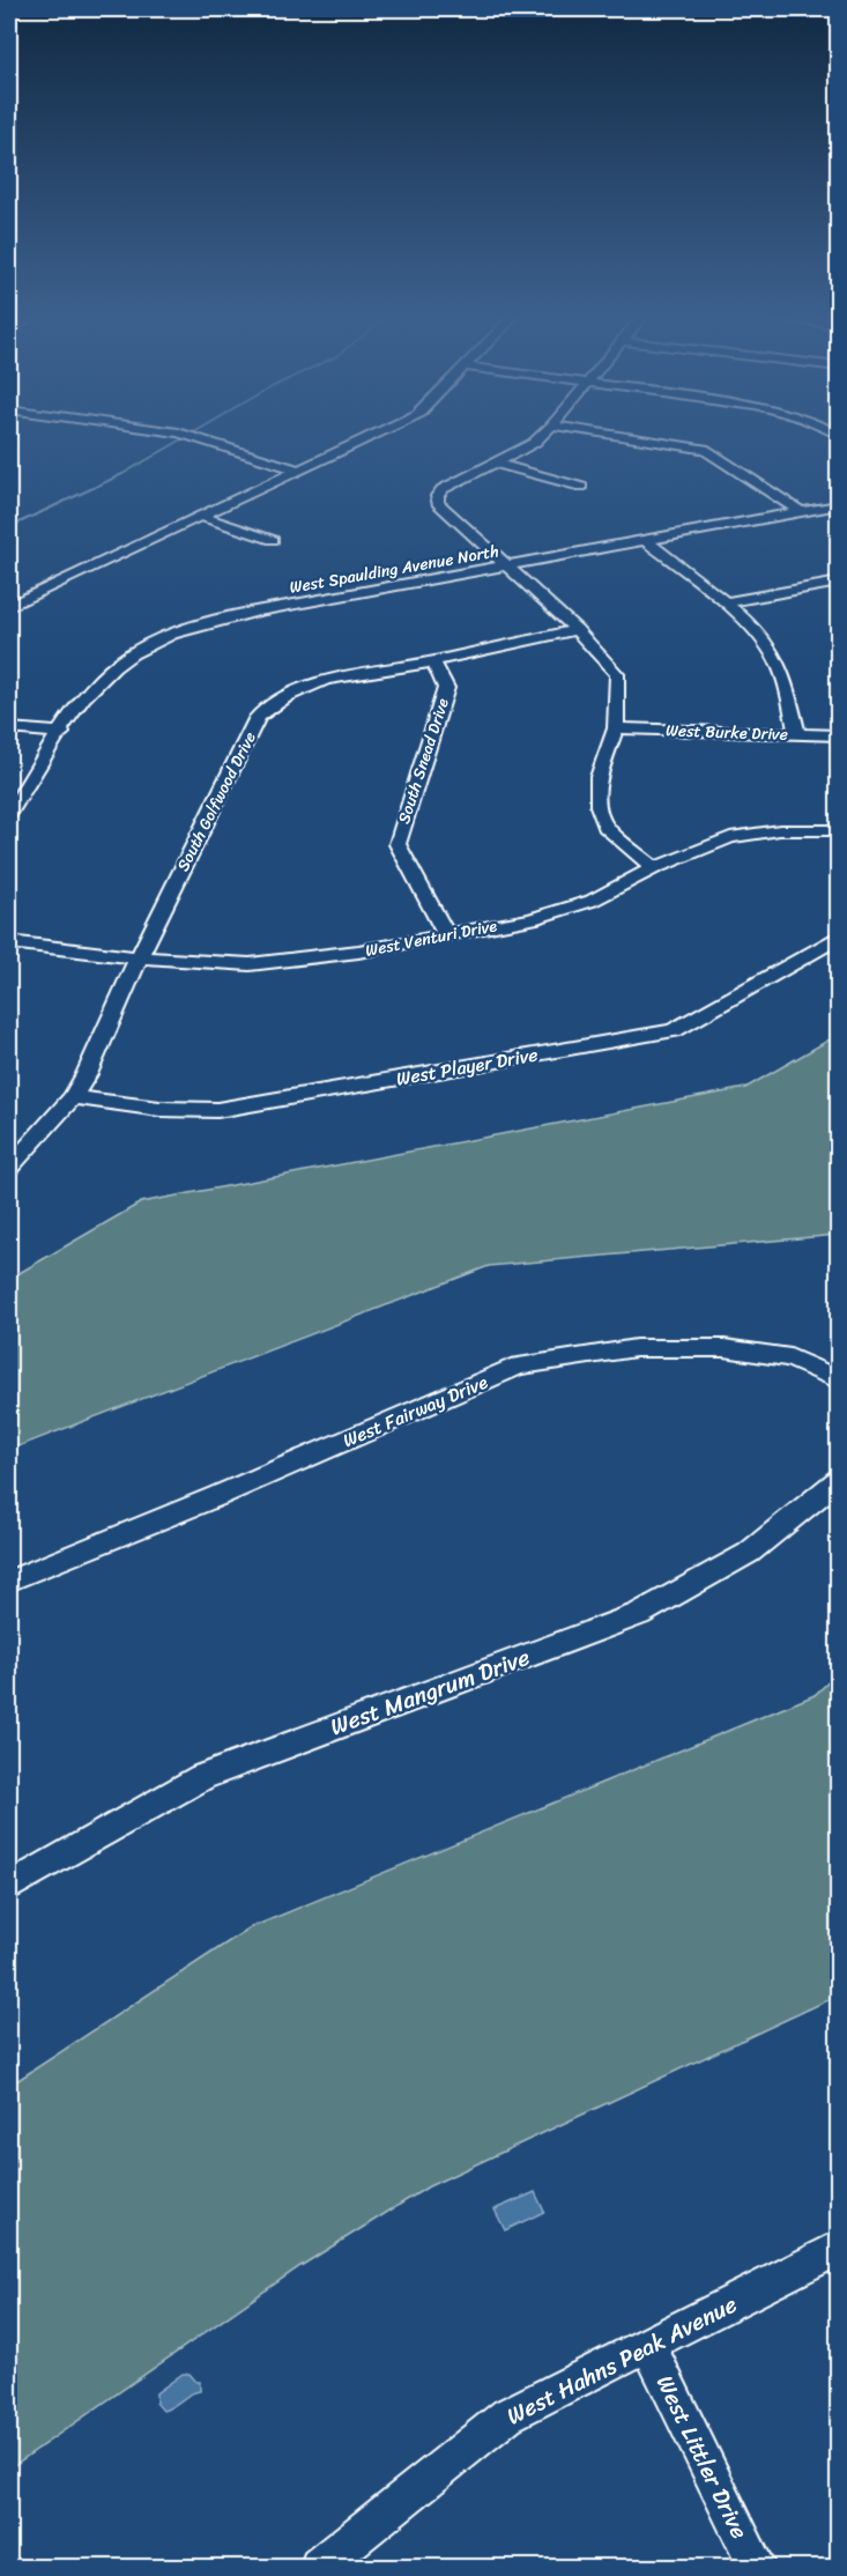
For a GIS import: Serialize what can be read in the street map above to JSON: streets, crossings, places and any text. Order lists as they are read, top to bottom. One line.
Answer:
{"streets":{"street":["West Spaulding Avenue North","West Burke Drive","South Snead Drive","South Golfwood Drive","West Venturi Drive","West Player Drive","West Fairway Drive","West Mangrum Drive","West Hahns Peak Avenue","West Littler Drive"]},"crossings":[["South Snead Drive","South Golfwood Drive"],["South Snead Drive","West Venturi Drive"],["South Golfwood Drive","West Venturi Drive"],["South Golfwood Drive","West Player Drive"],["West Hahns Peak Avenue","West Littler Drive"]]}
